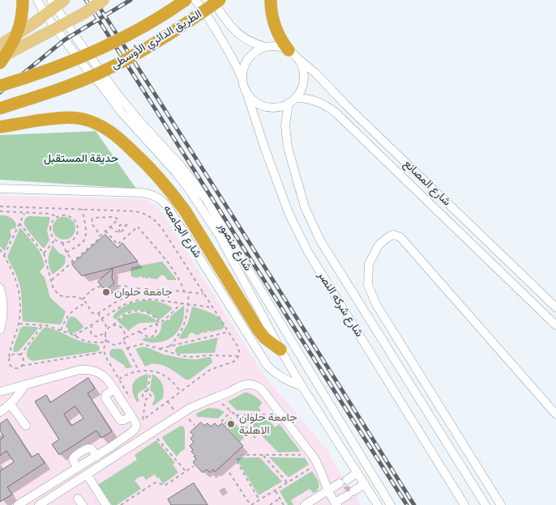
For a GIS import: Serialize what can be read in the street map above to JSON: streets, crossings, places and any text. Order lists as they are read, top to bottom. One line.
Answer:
{"streets":{"highway":["الطريق الدائري الأوسطى"],"street":["شارع المصانع","شارع الجامعه","شارع منصور","شارع شركه النصر"]},"crossings":[["شارع المصانع","شارع شركه النصر"],["شارع الجامعه","شارع منصور"]],"parks":["حديقة المستقبل"],"places":["جامعة حلوان","جامعة حلوان الاهلية"]}
